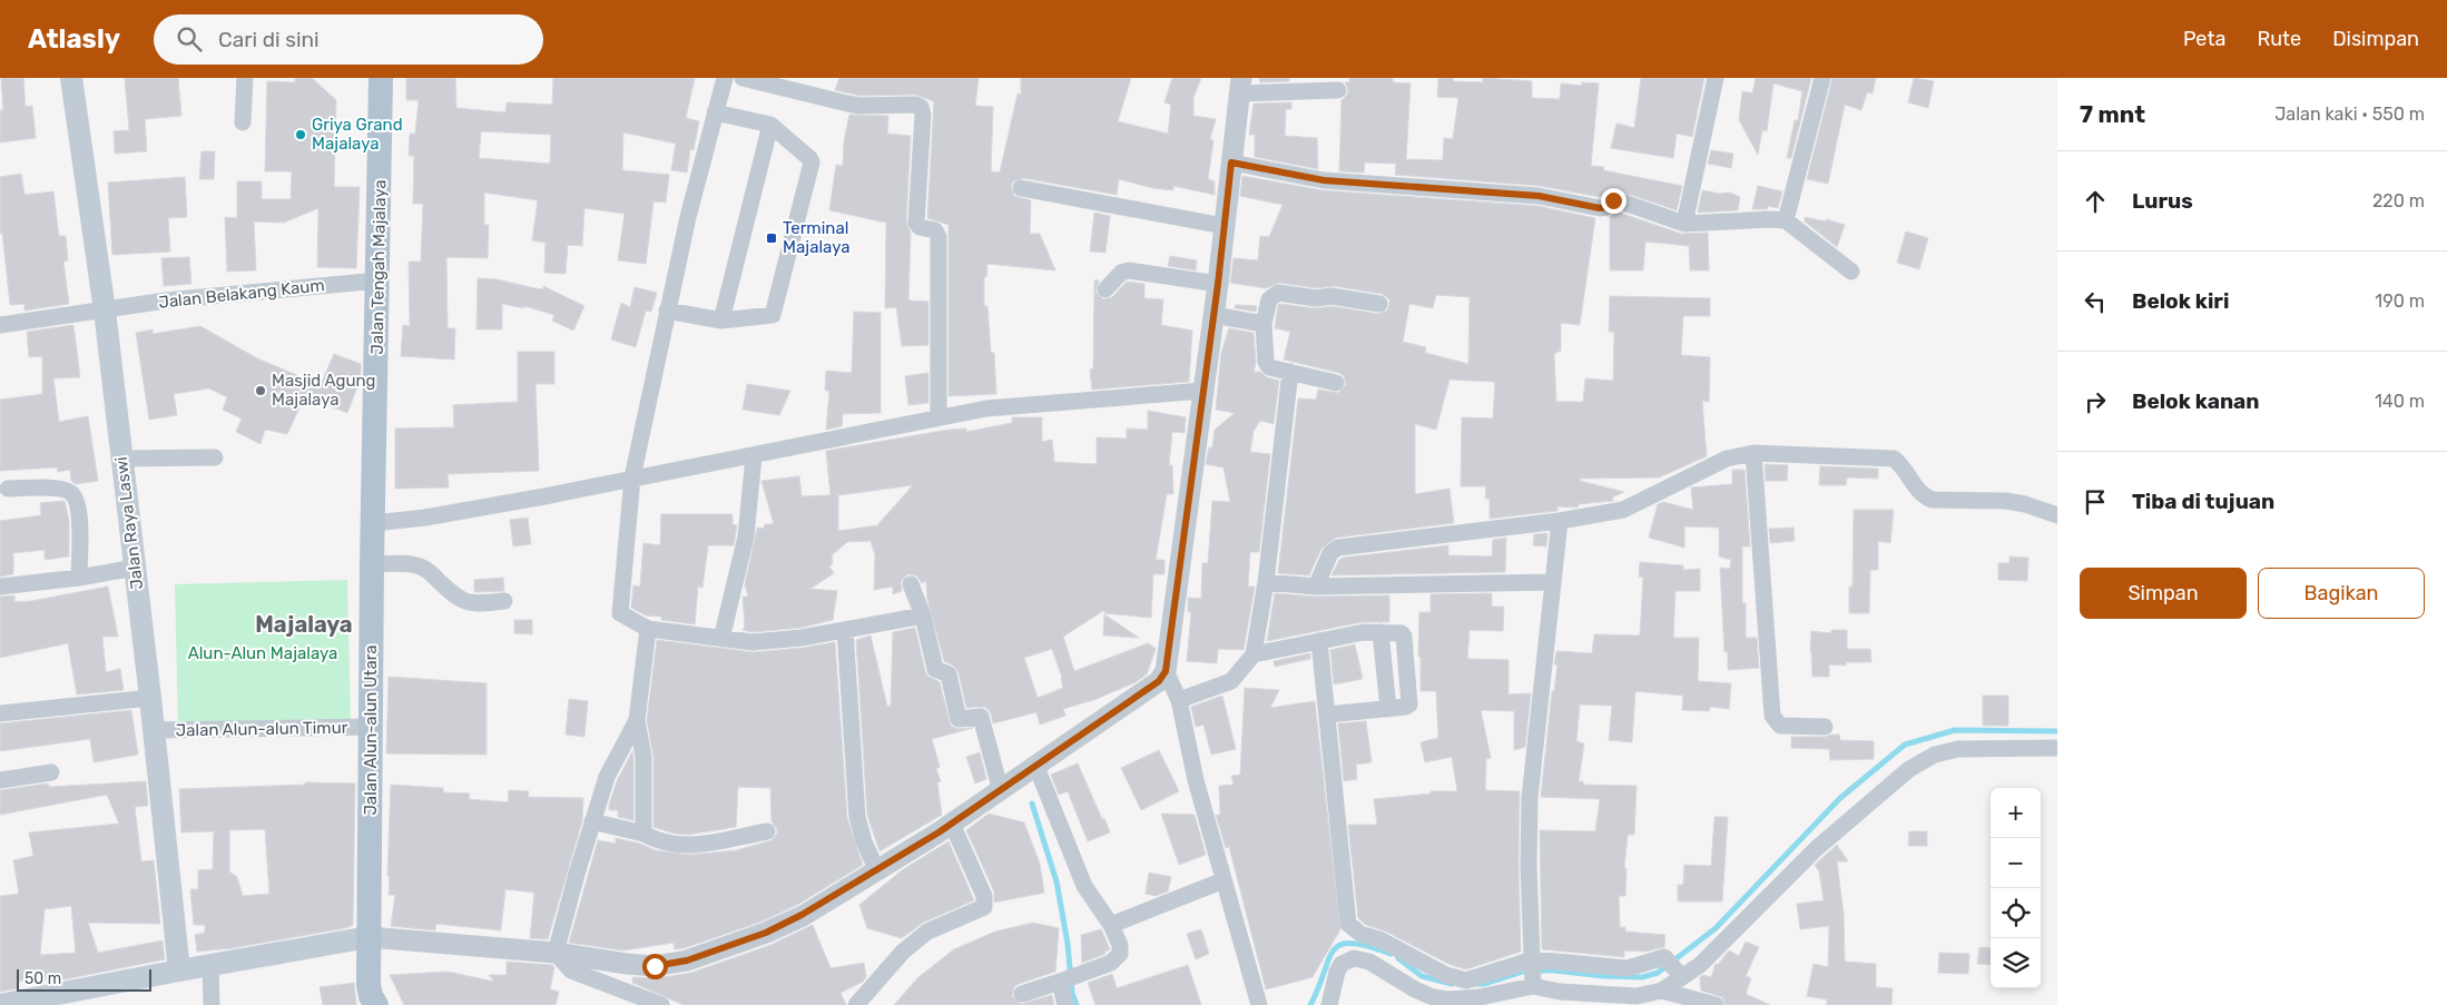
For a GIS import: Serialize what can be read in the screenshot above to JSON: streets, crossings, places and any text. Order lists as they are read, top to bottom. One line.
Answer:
{"streets":{"main road":["Jalan Tengah Majalaya","Jalan Raya Laswi","Jalan Alun-alun Utara"],"street":["Jalan Belakang Kaum","Jalan Alun-alun Timur"]},"crossings":[["Jalan Tengah Majalaya","Jalan Belakang Kaum"],["Jalan Tengah Majalaya","Jalan Alun-alun Utara"],["Jalan Belakang Kaum","Jalan Raya Laswi"],["Jalan Raya Laswi","Jalan Alun-alun Timur"],["Jalan Alun-alun Timur","Jalan Alun-alun Utara"]],"districts":["Majalaya"],"parks":["Alun-Alun Majalaya"],"places":{"other":["Griya Grand Majalaya","Masjid Agung Majalaya"],"transit":["Terminal Majalaya"]},"scale_bar":"50 m","page":{"header":"Atlasly","search":"Cari di sini","nav":["Peta","Rute","Disimpan"],"heading":["7 mnt","Jalan kaki · 550 m"],"list":[["Lurus","220 m"],["Belok kiri","190 m"],["Belok kanan","140 m"],"Tiba di tujuan"],"buttons":["Simpan","Bagikan"],"map_buttons":["+","−"],"scale":"50 m"}}
